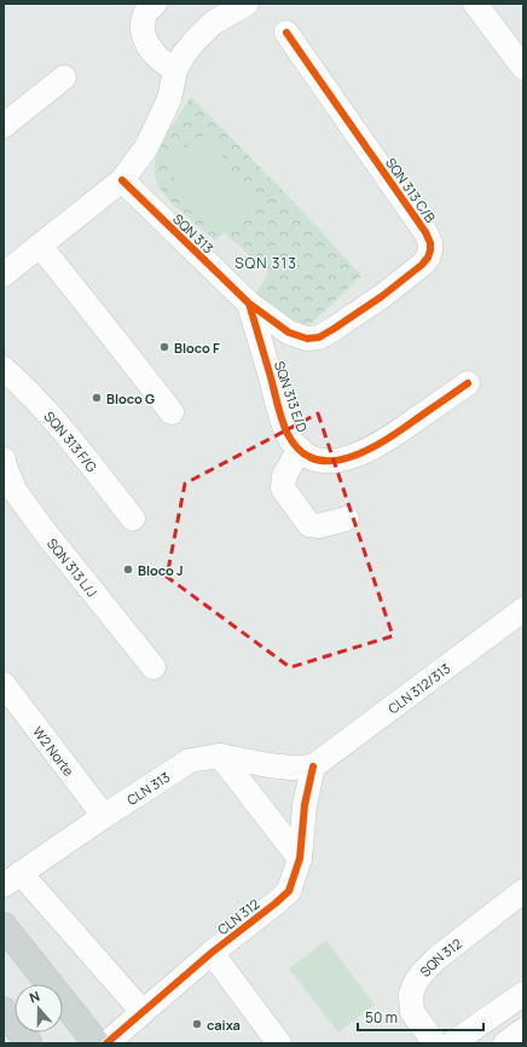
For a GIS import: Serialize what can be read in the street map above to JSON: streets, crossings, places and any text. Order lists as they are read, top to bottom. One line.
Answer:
{"streets":{"street":["SQN 313 C/B","SQN 313","SQN 313 E/D","SQN 313 F/G","SQN 313 L/J","CLN 312/313","W2 Norte","CLN 313","CLN 312","SQN 312"]},"crossings":[["SQN 313 C/B","SQN 313"],["SQN 313 C/B","SQN 313 E/D"],["SQN 313","SQN 313 E/D"],["CLN 312/313","CLN 313"],["CLN 312/313","CLN 312"],["W2 Norte","CLN 313"],["CLN 313","CLN 312"]],"districts":["SQN 313"],"places":["Bloco F","Bloco G","Bloco J","caixa"],"scale_bar":"50 m","north":"top"}
